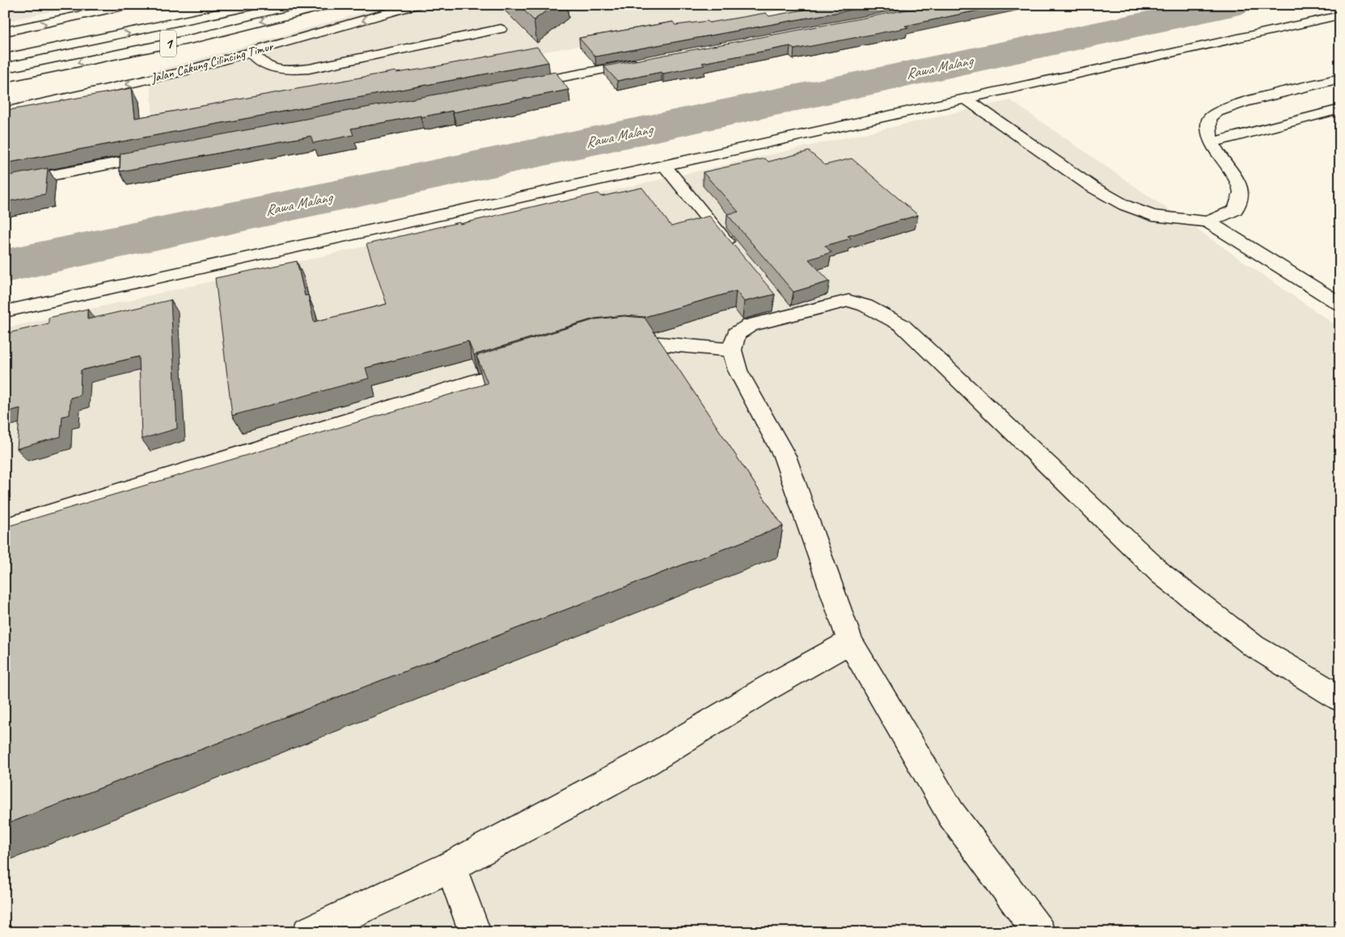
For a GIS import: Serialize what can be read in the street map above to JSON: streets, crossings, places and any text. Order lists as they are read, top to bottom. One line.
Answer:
{"streets":{"main road":["1","Jalan Cakung Cilincing Timur"]},"water":["Rawa Malang"]}
